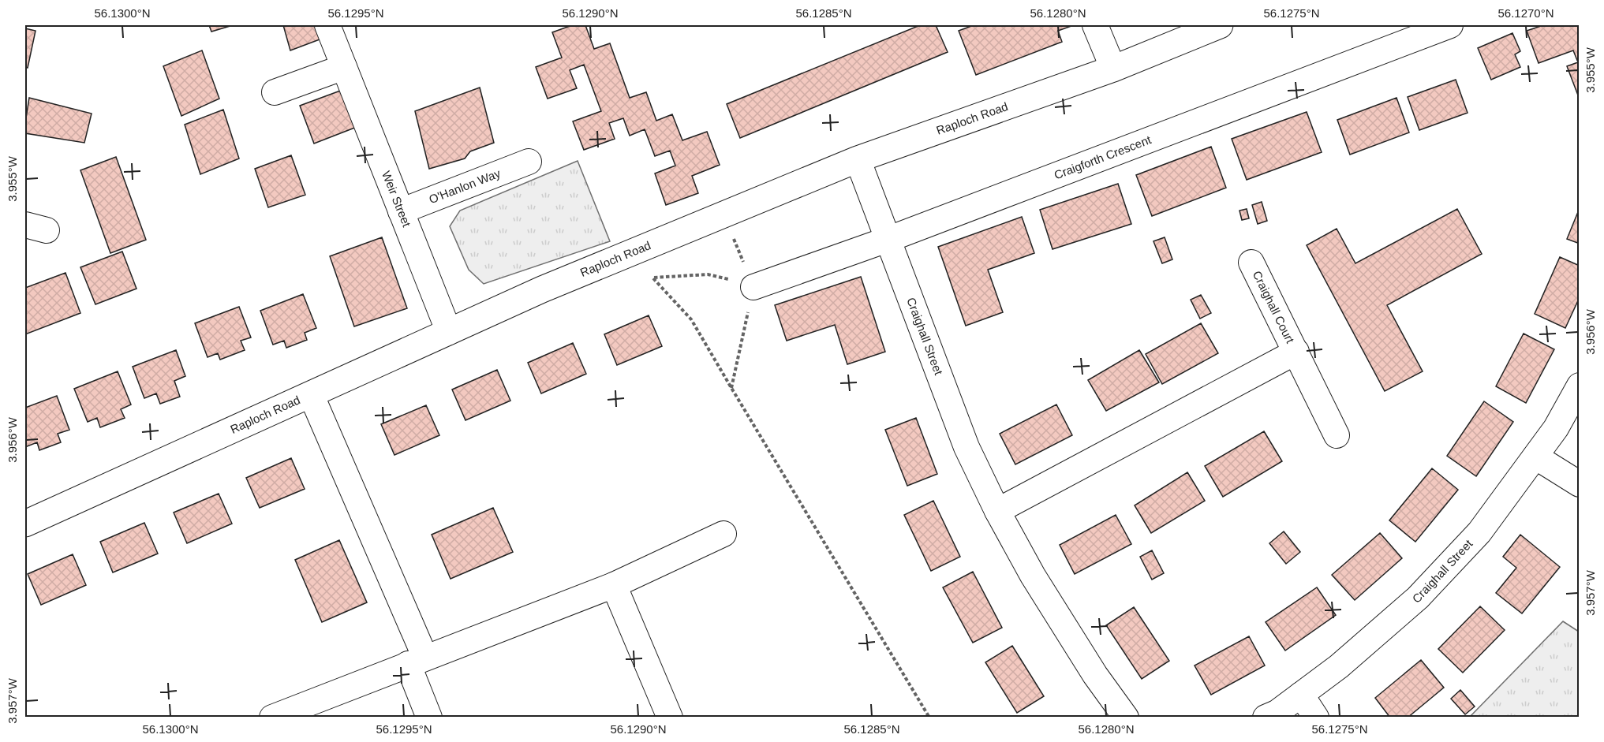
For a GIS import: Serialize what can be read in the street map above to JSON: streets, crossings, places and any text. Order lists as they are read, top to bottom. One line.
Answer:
{"streets":{"street":["Raploch Road","Craigforth Crescent","O'Hanlon Way","Weir Street","Craighall Court","Craighall Street"]},"crossings":[["Raploch Road","Weir Street"],["Raploch Road","Craighall Street"],["Craigforth Crescent","Craighall Street"],["O'Hanlon Way","Weir Street"],["Craighall Court","Craighall Street"]],"coordinates":["56.1300°N","56.1295°N","56.1290°N","56.1285°N","56.1280°N","56.1275°N","56.1270°N","3.955°W","3.956°W","3.957°W"]}
